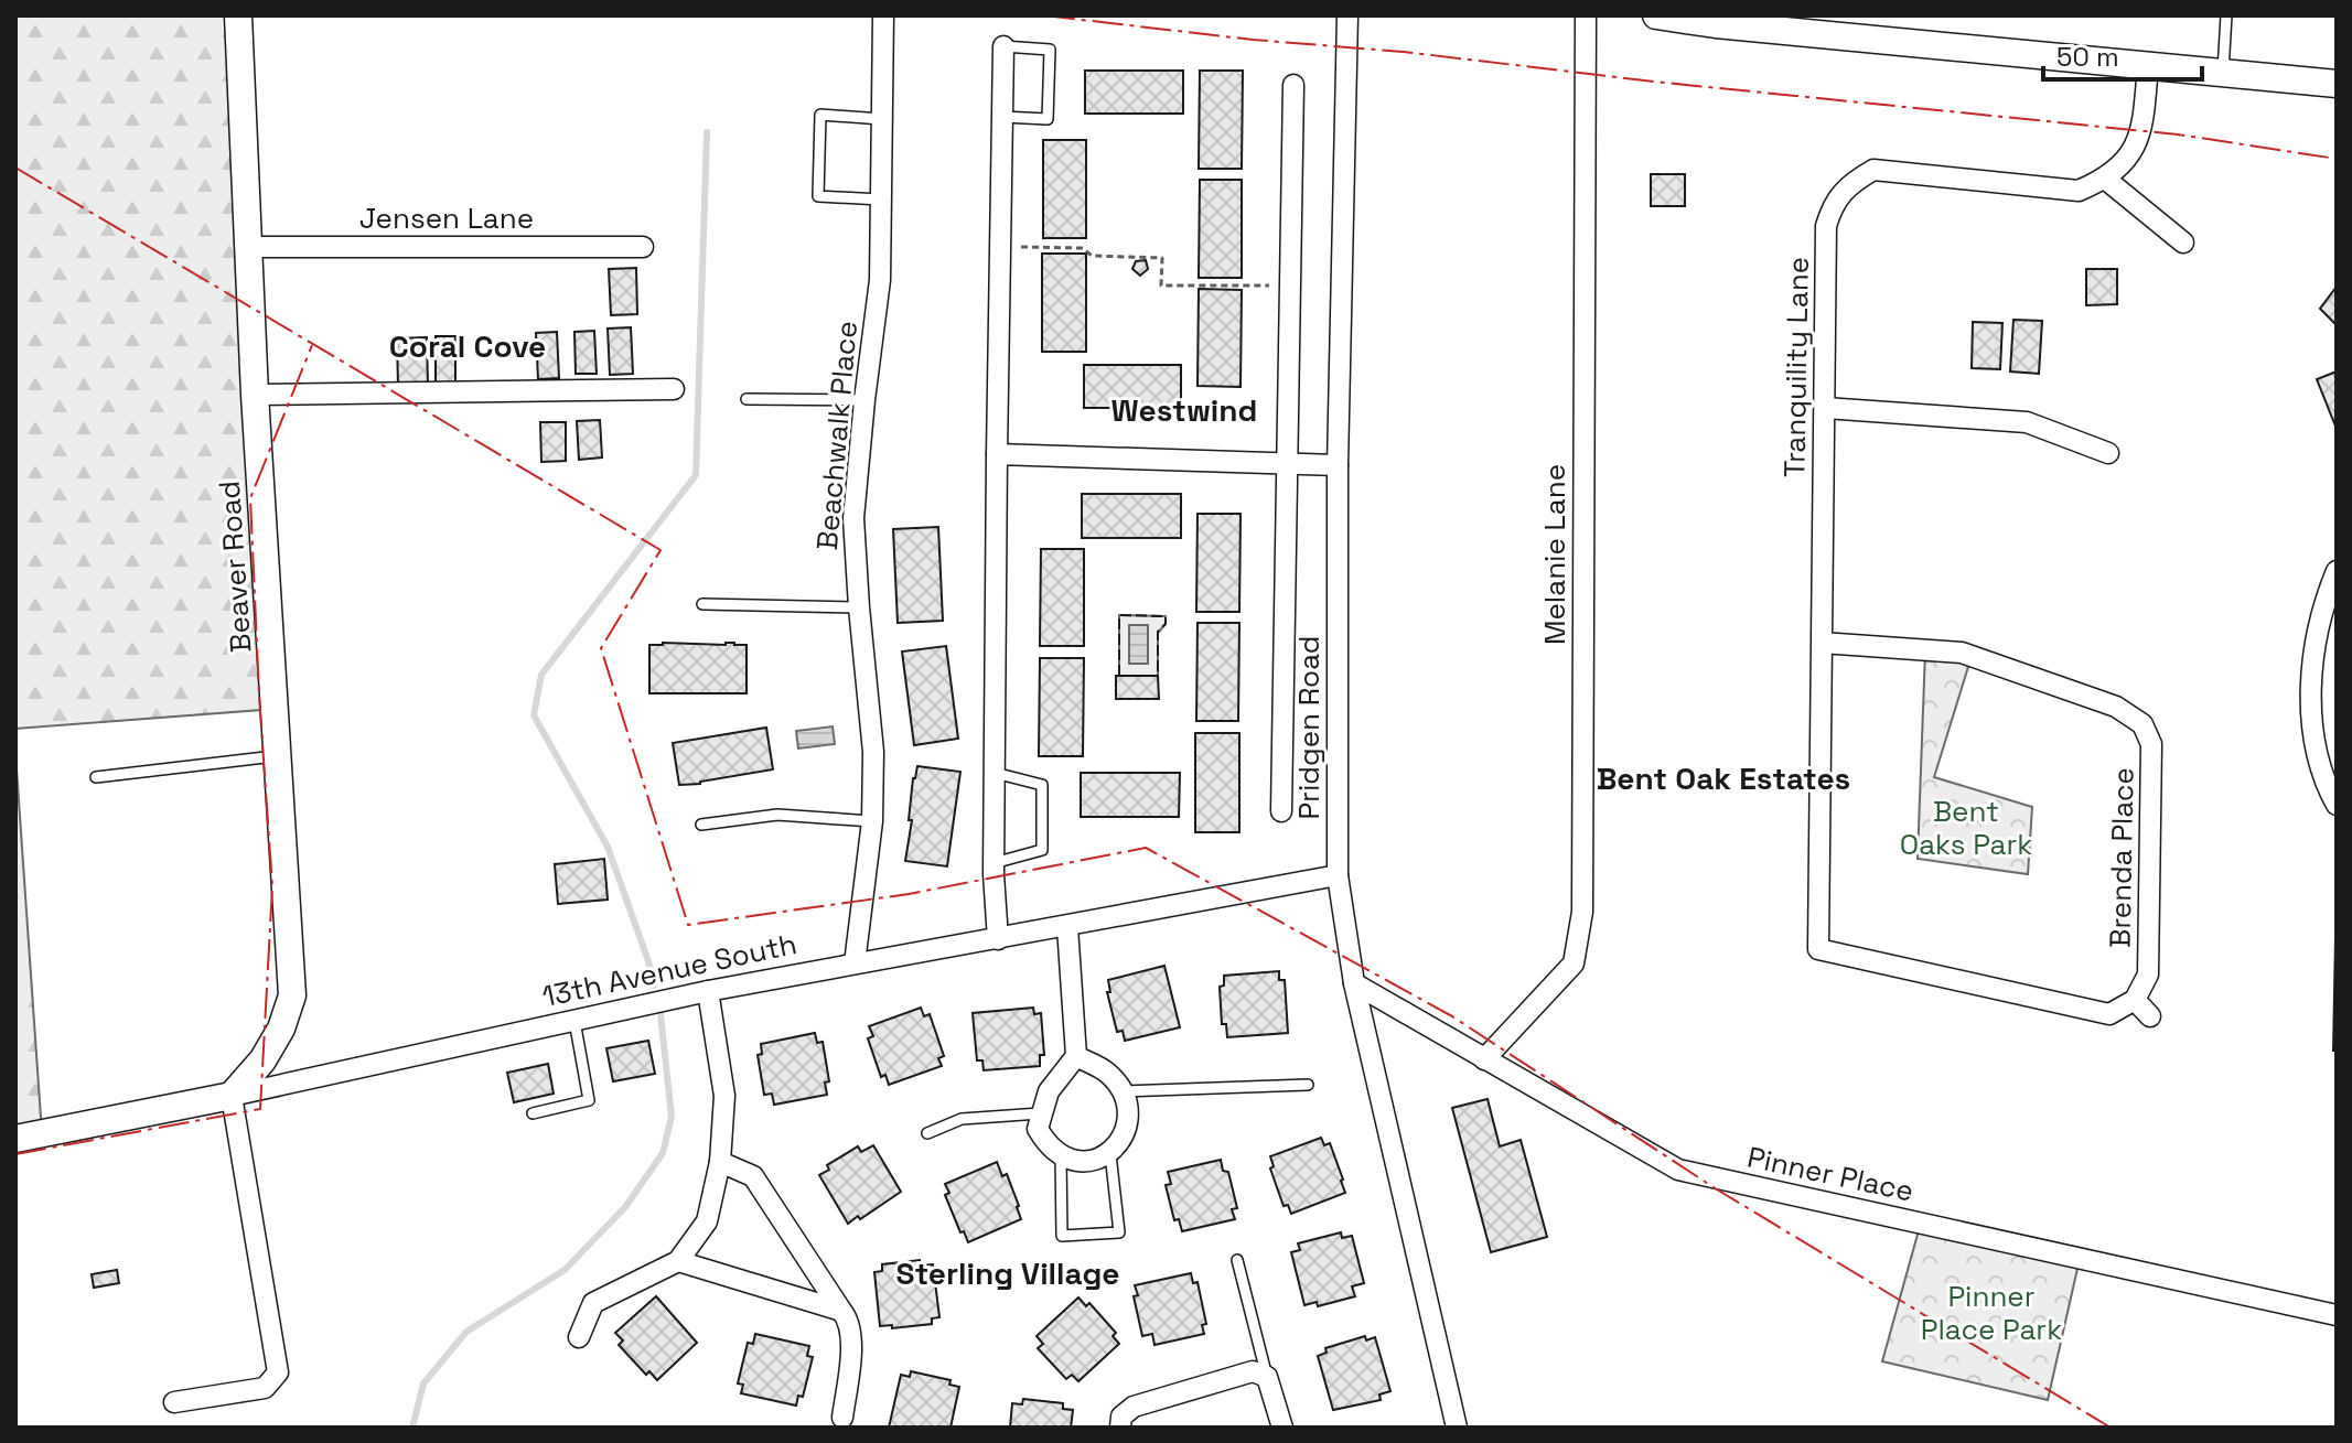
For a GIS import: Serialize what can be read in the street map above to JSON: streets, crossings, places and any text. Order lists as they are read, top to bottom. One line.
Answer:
{"streets":{"street":["Jensen Lane","Tranquility Lane","Beachwalk Place","Melanie Lane","Beaver Road","Pridgen Road","Brenda Place","13th Avenue South","Pinner Place"]},"crossings":[["Jensen Lane","Beaver Road"],["Tranquility Lane","Brenda Place"],["Beachwalk Place","13th Avenue South"],["Melanie Lane","Pinner Place"],["Beaver Road","13th Avenue South"],["Pridgen Road","13th Avenue South"],["Pridgen Road","Pinner Place"]],"districts":["Coral Cove","Westwind","Bent Oak Estates","Sterling Village"],"parks":["Bent Oaks Park","Pinner Place Park"],"scale_bar":"50 m"}
